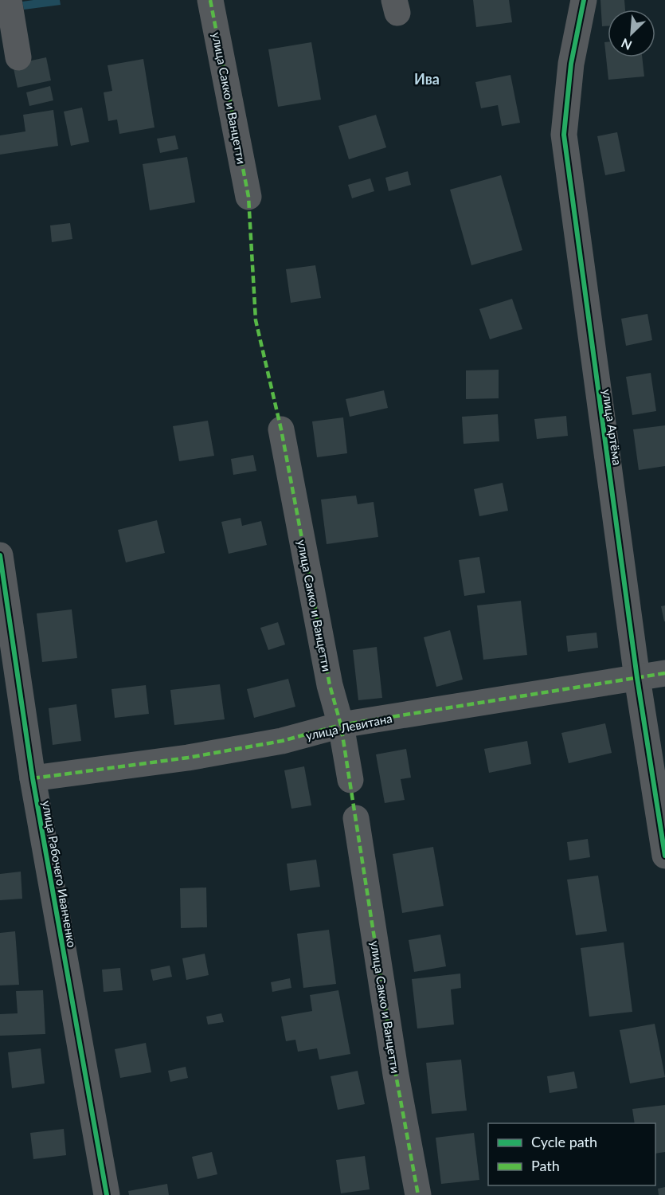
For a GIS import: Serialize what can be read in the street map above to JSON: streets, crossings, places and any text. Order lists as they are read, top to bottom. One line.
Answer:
{"streets":{"street":["улица Сакко и Ванцетти","улица Артёма","улица Левитана","улица Рабочего Иванченко"]},"crossings":[["улица Сакко и Ванцетти","улица Левитана"],["улица Артёма","улица Левитана"],["улица Левитана","улица Рабочего Иванченко"]],"districts":["Ива"],"legend":["Cycle path","Path"],"north":"bottom left"}
